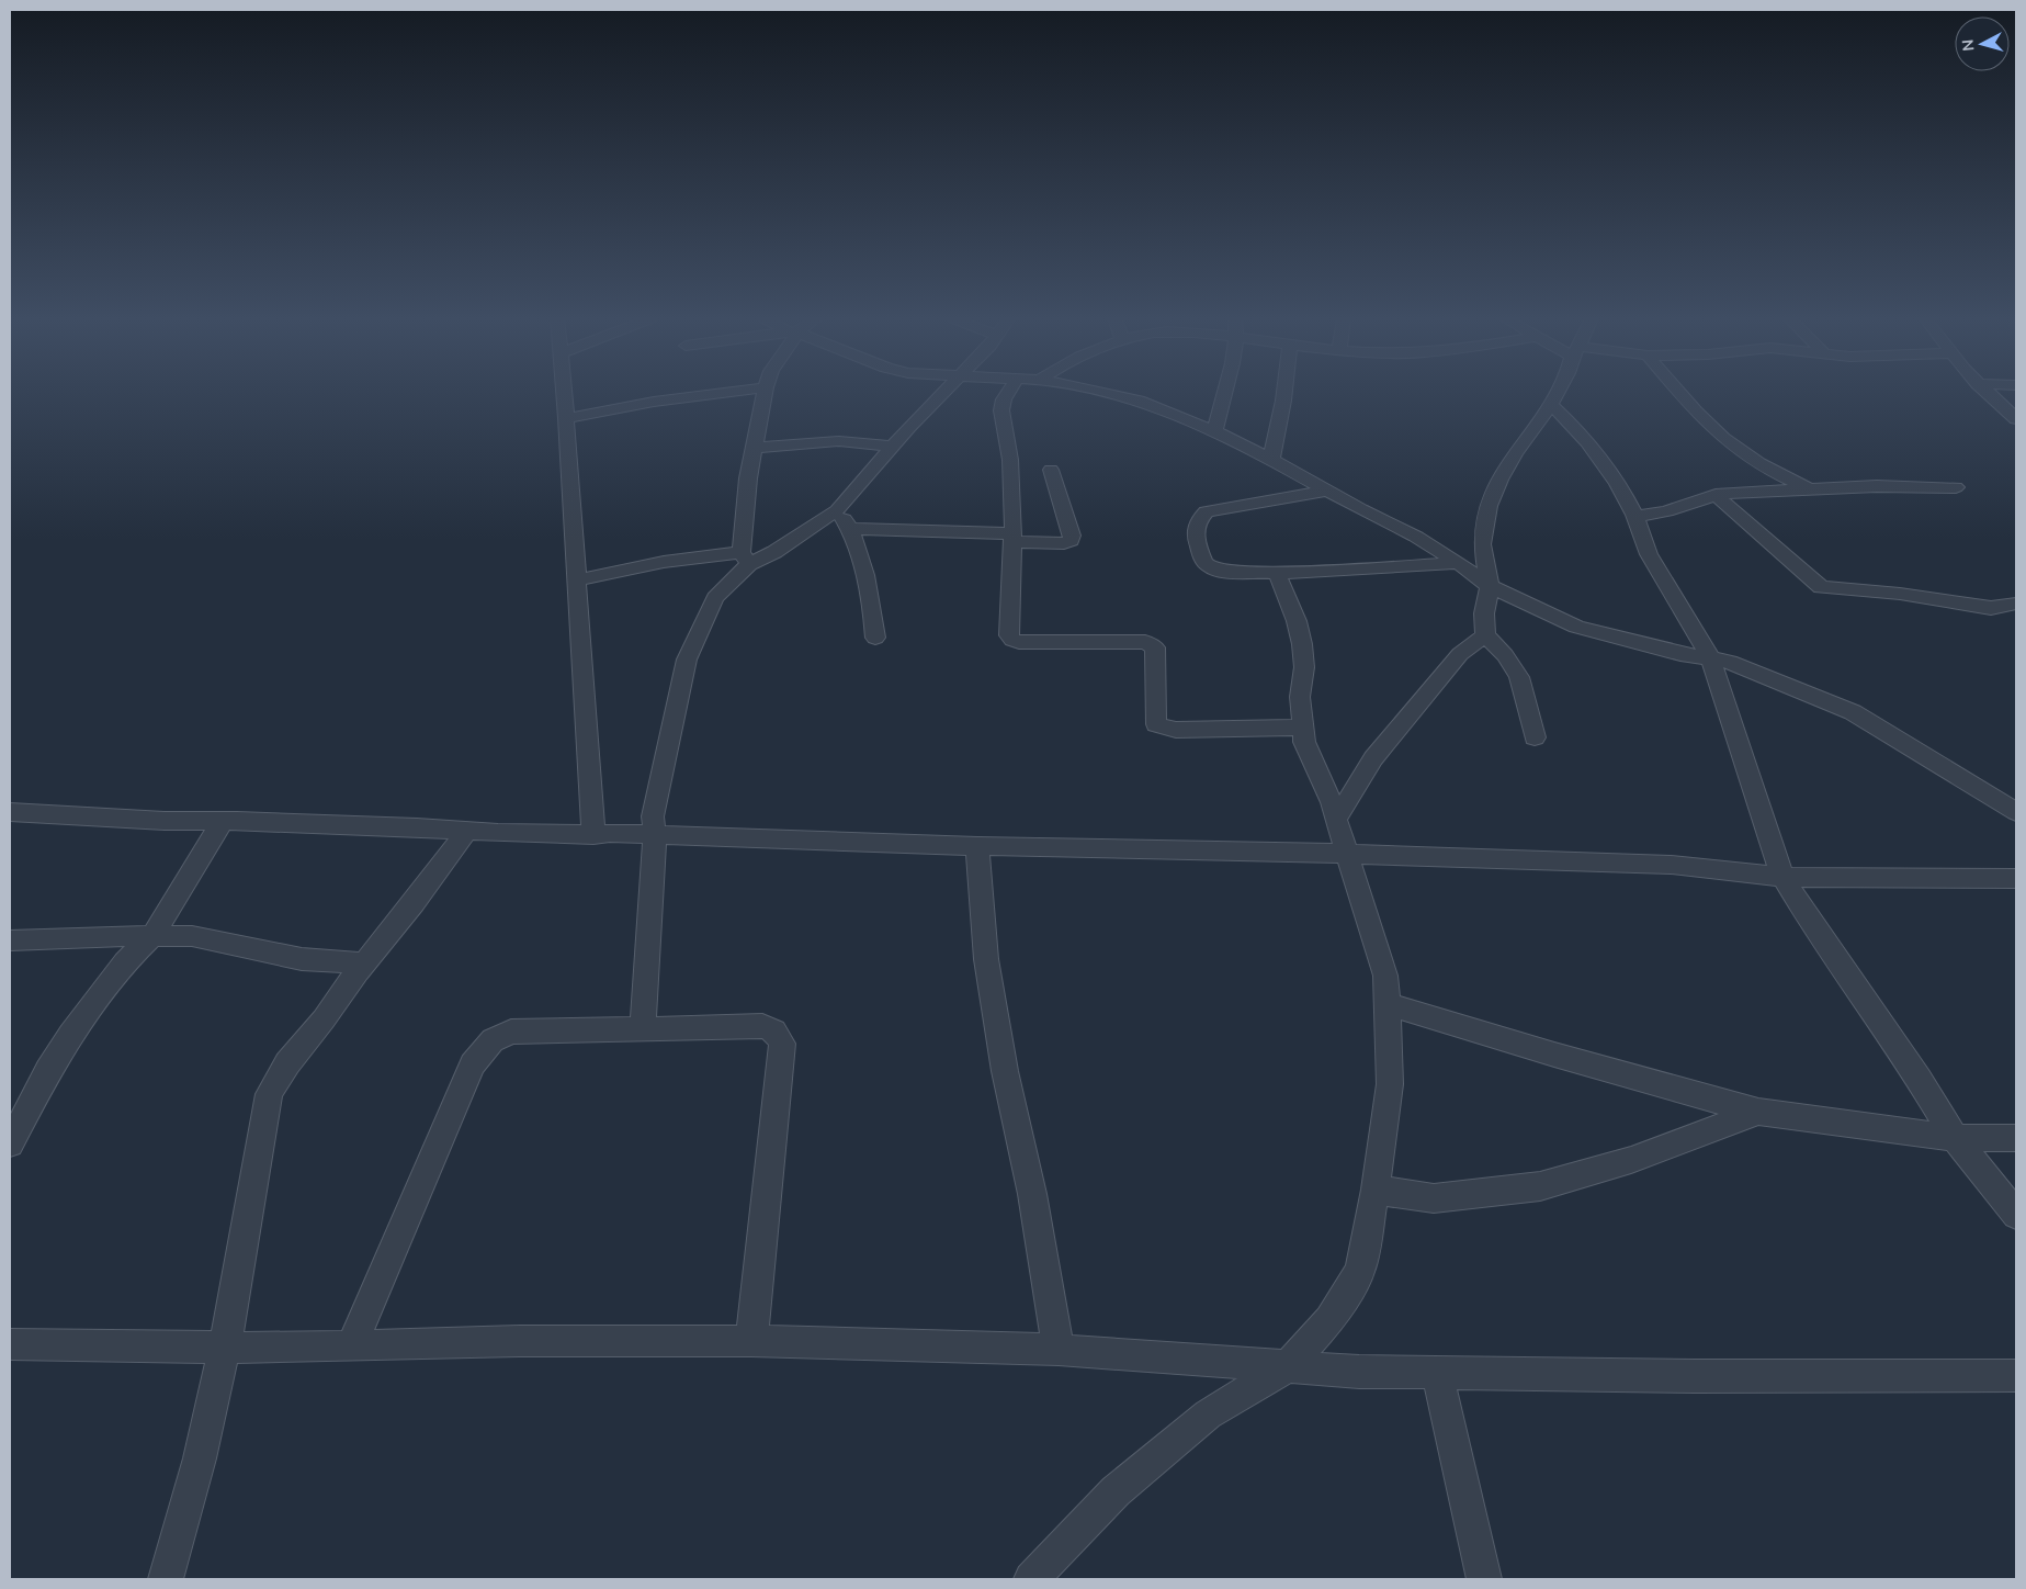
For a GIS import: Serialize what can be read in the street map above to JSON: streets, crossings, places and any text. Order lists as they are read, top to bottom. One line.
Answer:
{"north":"left"}
